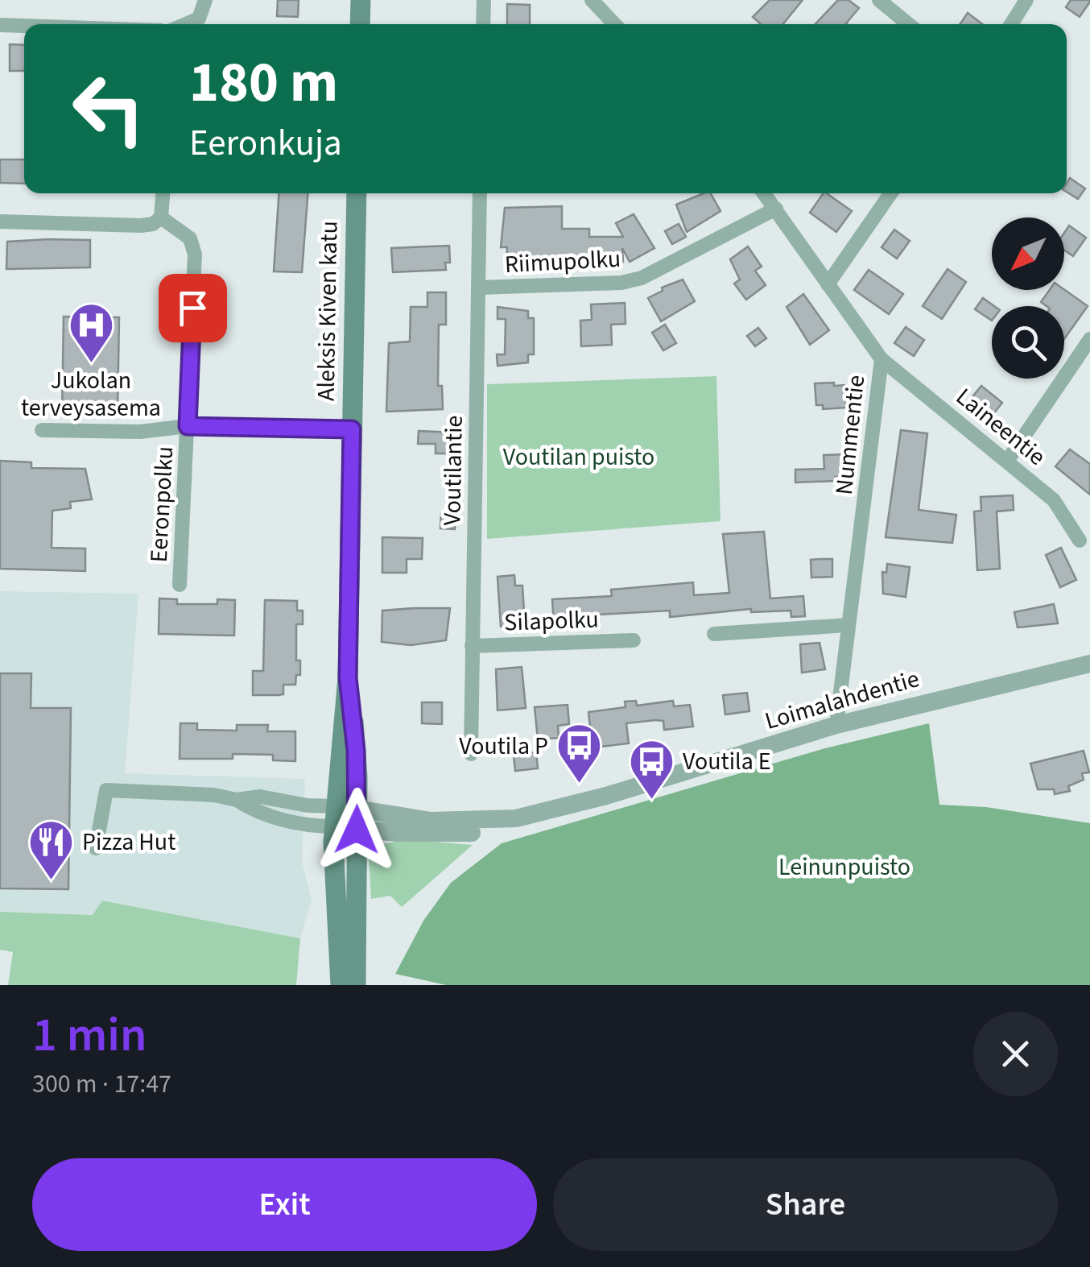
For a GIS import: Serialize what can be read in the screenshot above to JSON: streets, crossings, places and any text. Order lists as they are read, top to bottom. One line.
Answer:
{"streets":{"main road":["Aleksis Kiven katu"],"street":["Riimupolku","Laineentie","Nummentie","Voutilantie","Eeronpolku","Silapolku","Loimalahdentie"]},"crossings":[["Riimupolku","Nummentie"],["Riimupolku","Voutilantie"],["Aleksis Kiven katu","Loimalahdentie"],["Laineentie","Nummentie"],["Nummentie","Loimalahdentie"],["Voutilantie","Silapolku"]],"parks":["Voutilan puisto","Leinunpuisto"],"places":{"hospital":["Jukolan terveysasema"],"bus stop":["Voutila P","Voutila E"],"restaurant":["Pizza Hut"]},"north":"bottom left","page":{"turn":["180 m","Eeronkuja"],"heading":["1 min","300 m · 17:47"],"buttons":["Exit","Share"]}}
